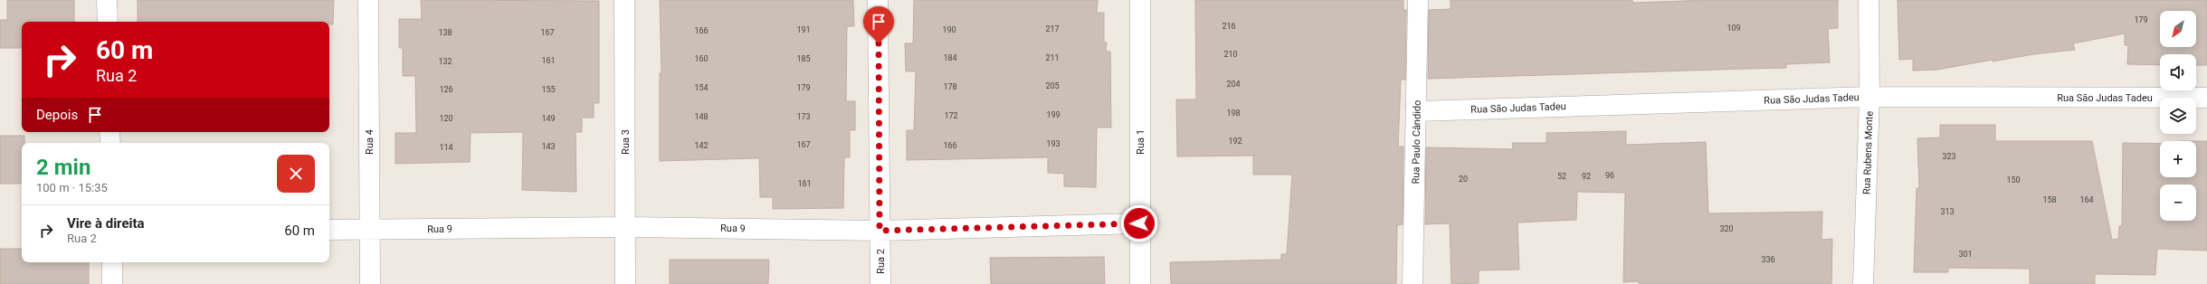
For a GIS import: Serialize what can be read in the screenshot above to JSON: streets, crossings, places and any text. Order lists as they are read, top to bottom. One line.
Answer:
{"streets":{"street":["Rua São Judas Tadeu","Rua 4","Rua 3","Rua 1","Rua Paulo Cândido","Rua Rubens Monte","Rua 9","Rua 2"]},"crossings":[["Rua São Judas Tadeu","Rua Paulo Cândido"],["Rua São Judas Tadeu","Rua Rubens Monte"],["Rua 4","Rua 9"],["Rua 3","Rua 9"],["Rua 1","Rua 9"],["Rua 9","Rua 2"]],"house_numbers":["179","216","109","217","191","190","166","138","167","210","184","211","160","185","161","132","204","205","178","154","179","126","155","198","199","172","148","173","120","149","192","193","167","142","166","143","114","323","96","52","92","20","150","161","158","164","313","320","301","336"],"north":"bottom left","page":{"map_buttons":["+","−"],"turn":["60 m","Rua 2"],"then":"Depois","heading":["2 min","100 m · 15:35"],"list":[{"name":"Vire à direita","note":"Rua 2","value":"60 m"}]}}
